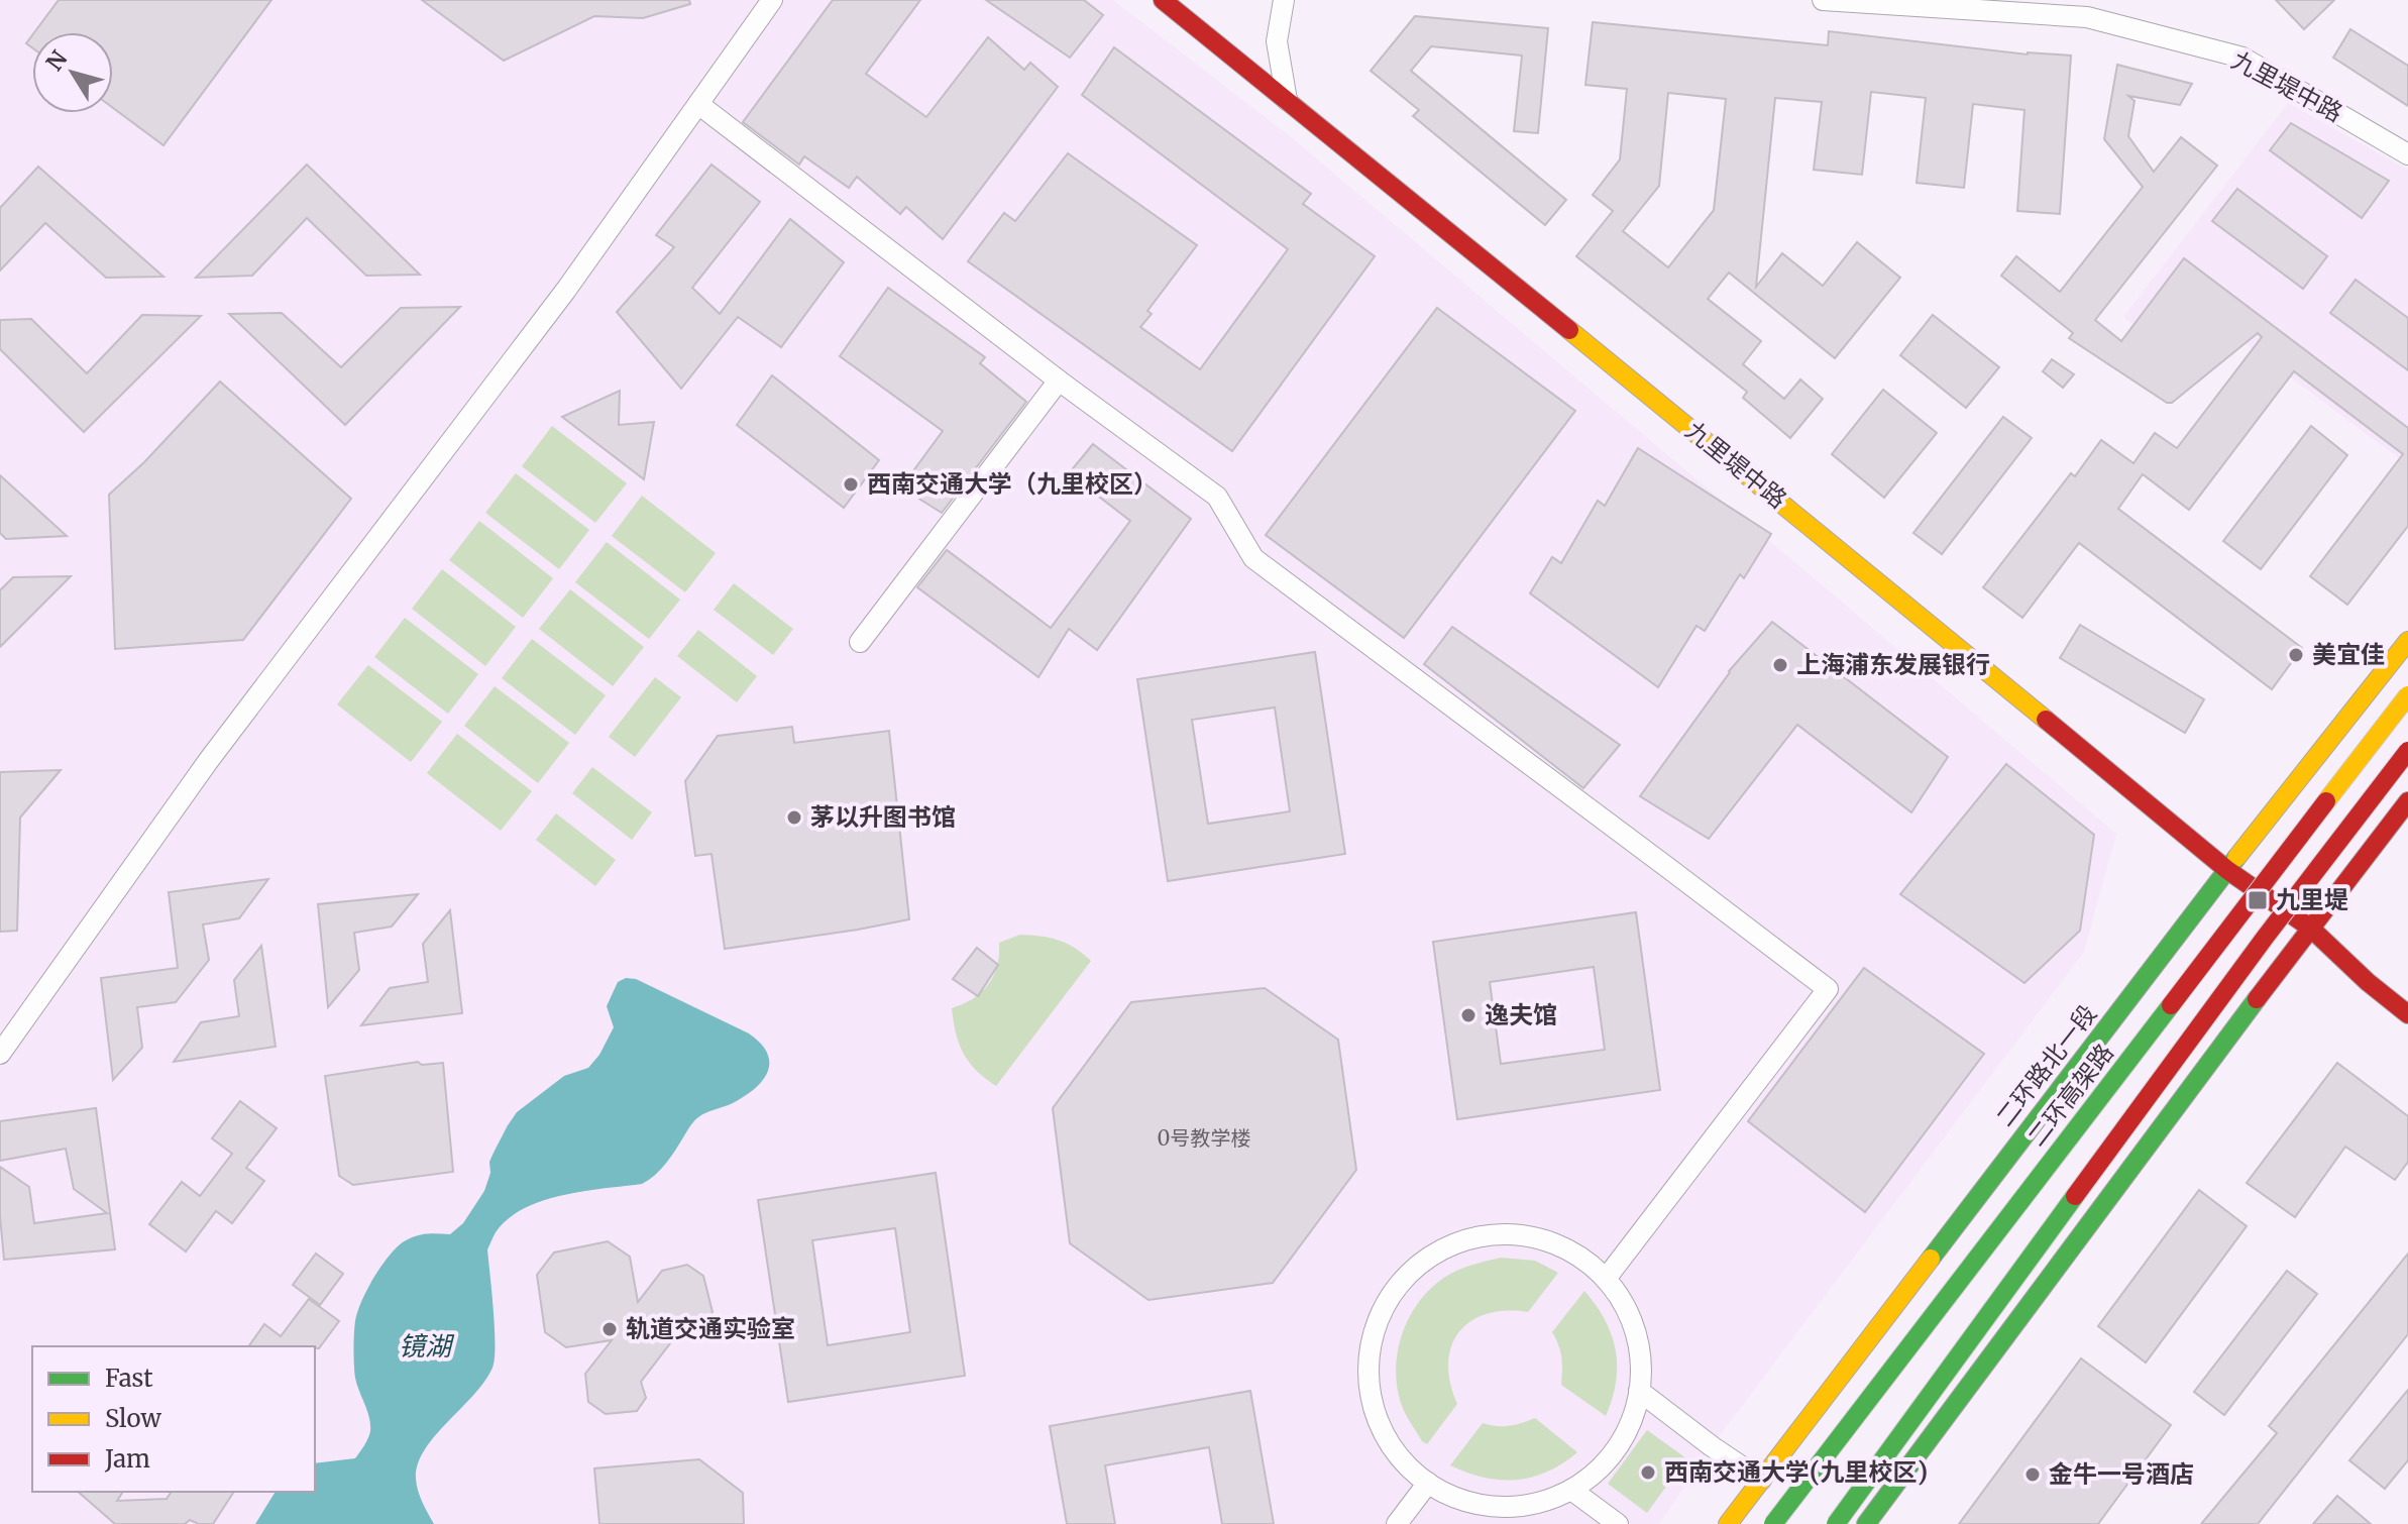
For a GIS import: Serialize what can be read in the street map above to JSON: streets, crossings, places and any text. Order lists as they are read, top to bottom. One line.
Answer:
{"streets":{"main road":["九里堤中路","二环路北一段","二环高架路"]},"crossings":[["九里堤中路","二环路北一段"]],"water":["镜湖"],"places":{"other":["西南交通大学（九里校区）","美宜佳","上海浦东发展银行","茅以升图书馆","逸夫馆","轨道交通实验室","西南交通大学(九里校区)","金牛一号酒店"],"transit":["九里堤"]},"house_numbers":["0号教学楼"],"legend":["Fast","Slow","Jam"],"north":"top left"}
